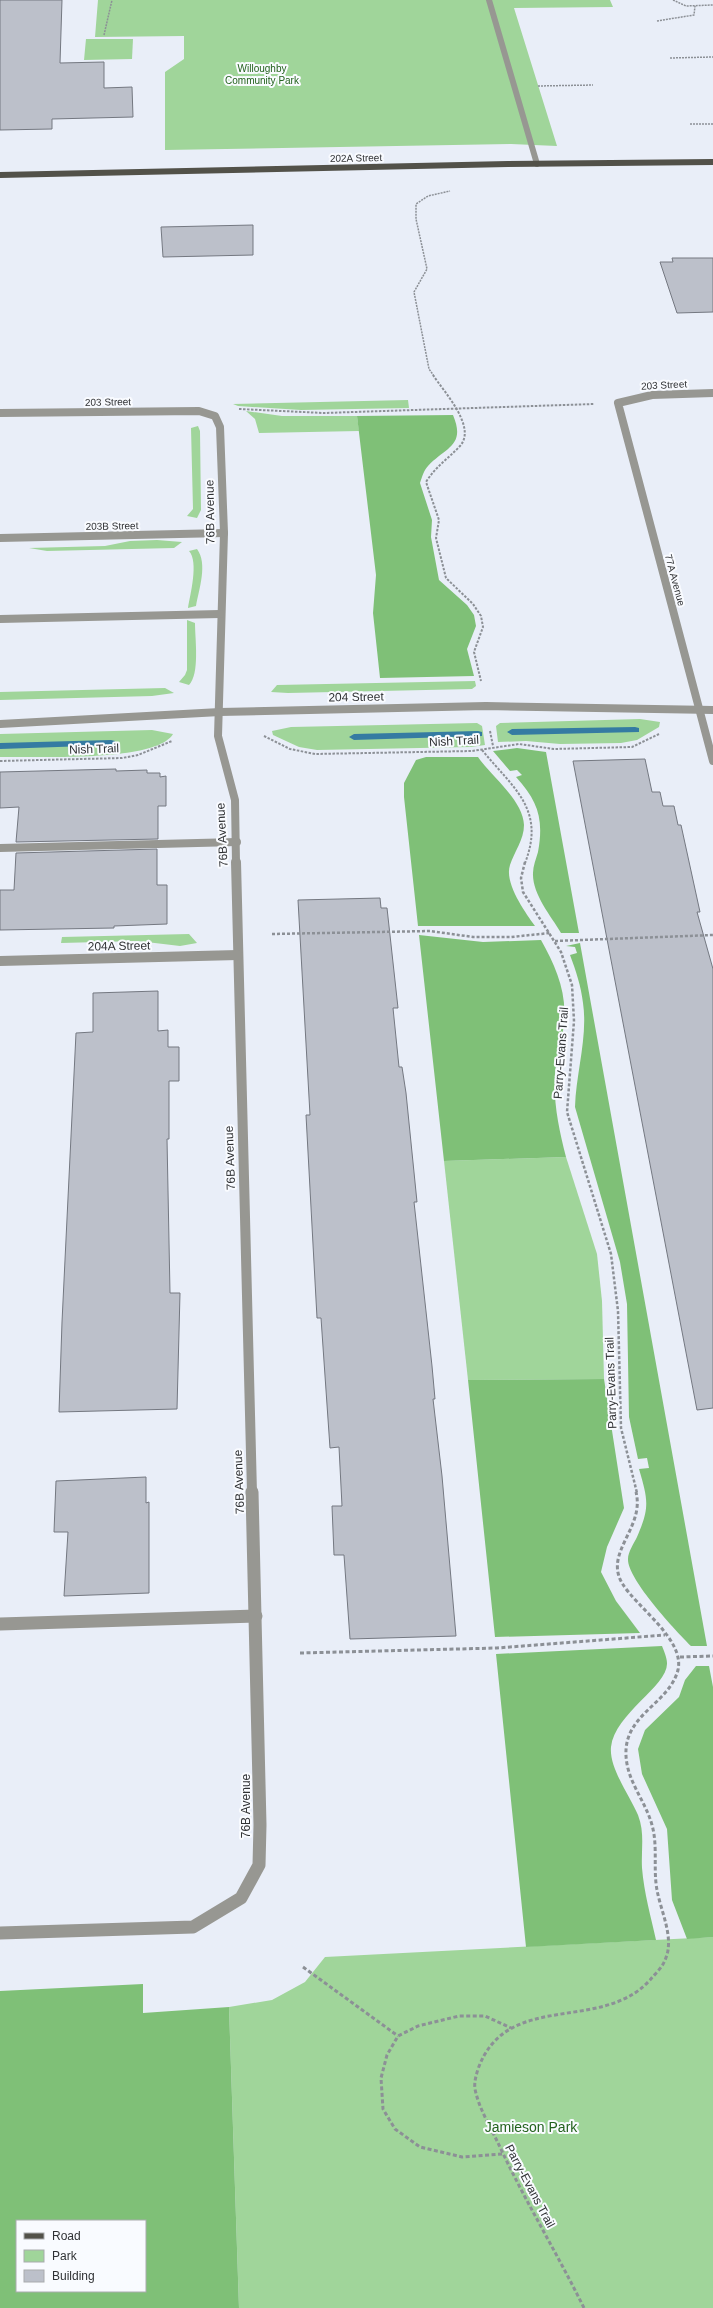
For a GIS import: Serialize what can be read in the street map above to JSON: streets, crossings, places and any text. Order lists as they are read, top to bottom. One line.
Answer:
{"streets":{"main road":["202A Street"],"street":["203 Street","76B Avenue","203B Street","77A Avenue","204 Street","204A Street"],"path":["Nish Trail","Parry-Evans Trail"]},"crossings":[["203 Street","76B Avenue"],["203 Street","77A Avenue"],["76B Avenue","203B Street"],["76B Avenue","204 Street"],["76B Avenue","204A Street"],["77A Avenue","204 Street"],["Nish Trail","Parry-Evans Trail"]],"parks":["Willoughby Community Park","Jamieson Park"],"legend":["Road","Park","Building"]}
